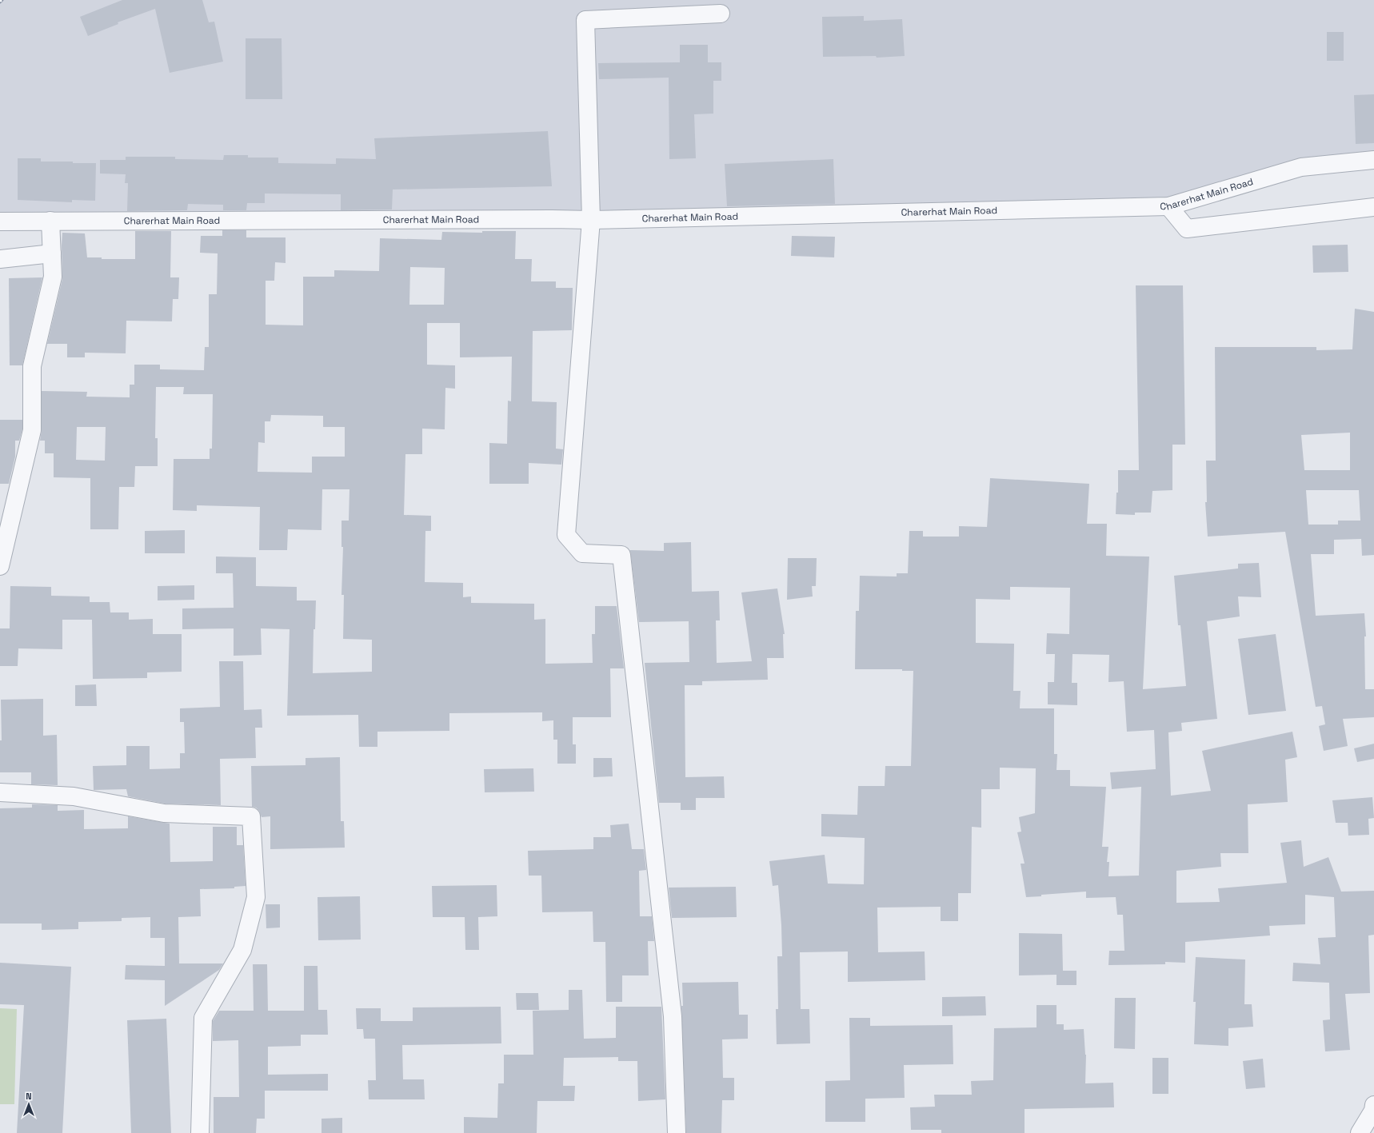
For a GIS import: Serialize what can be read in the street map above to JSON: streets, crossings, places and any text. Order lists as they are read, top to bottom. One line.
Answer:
{"streets":{"street":["Charerhat Main Road"]},"north":"top"}
